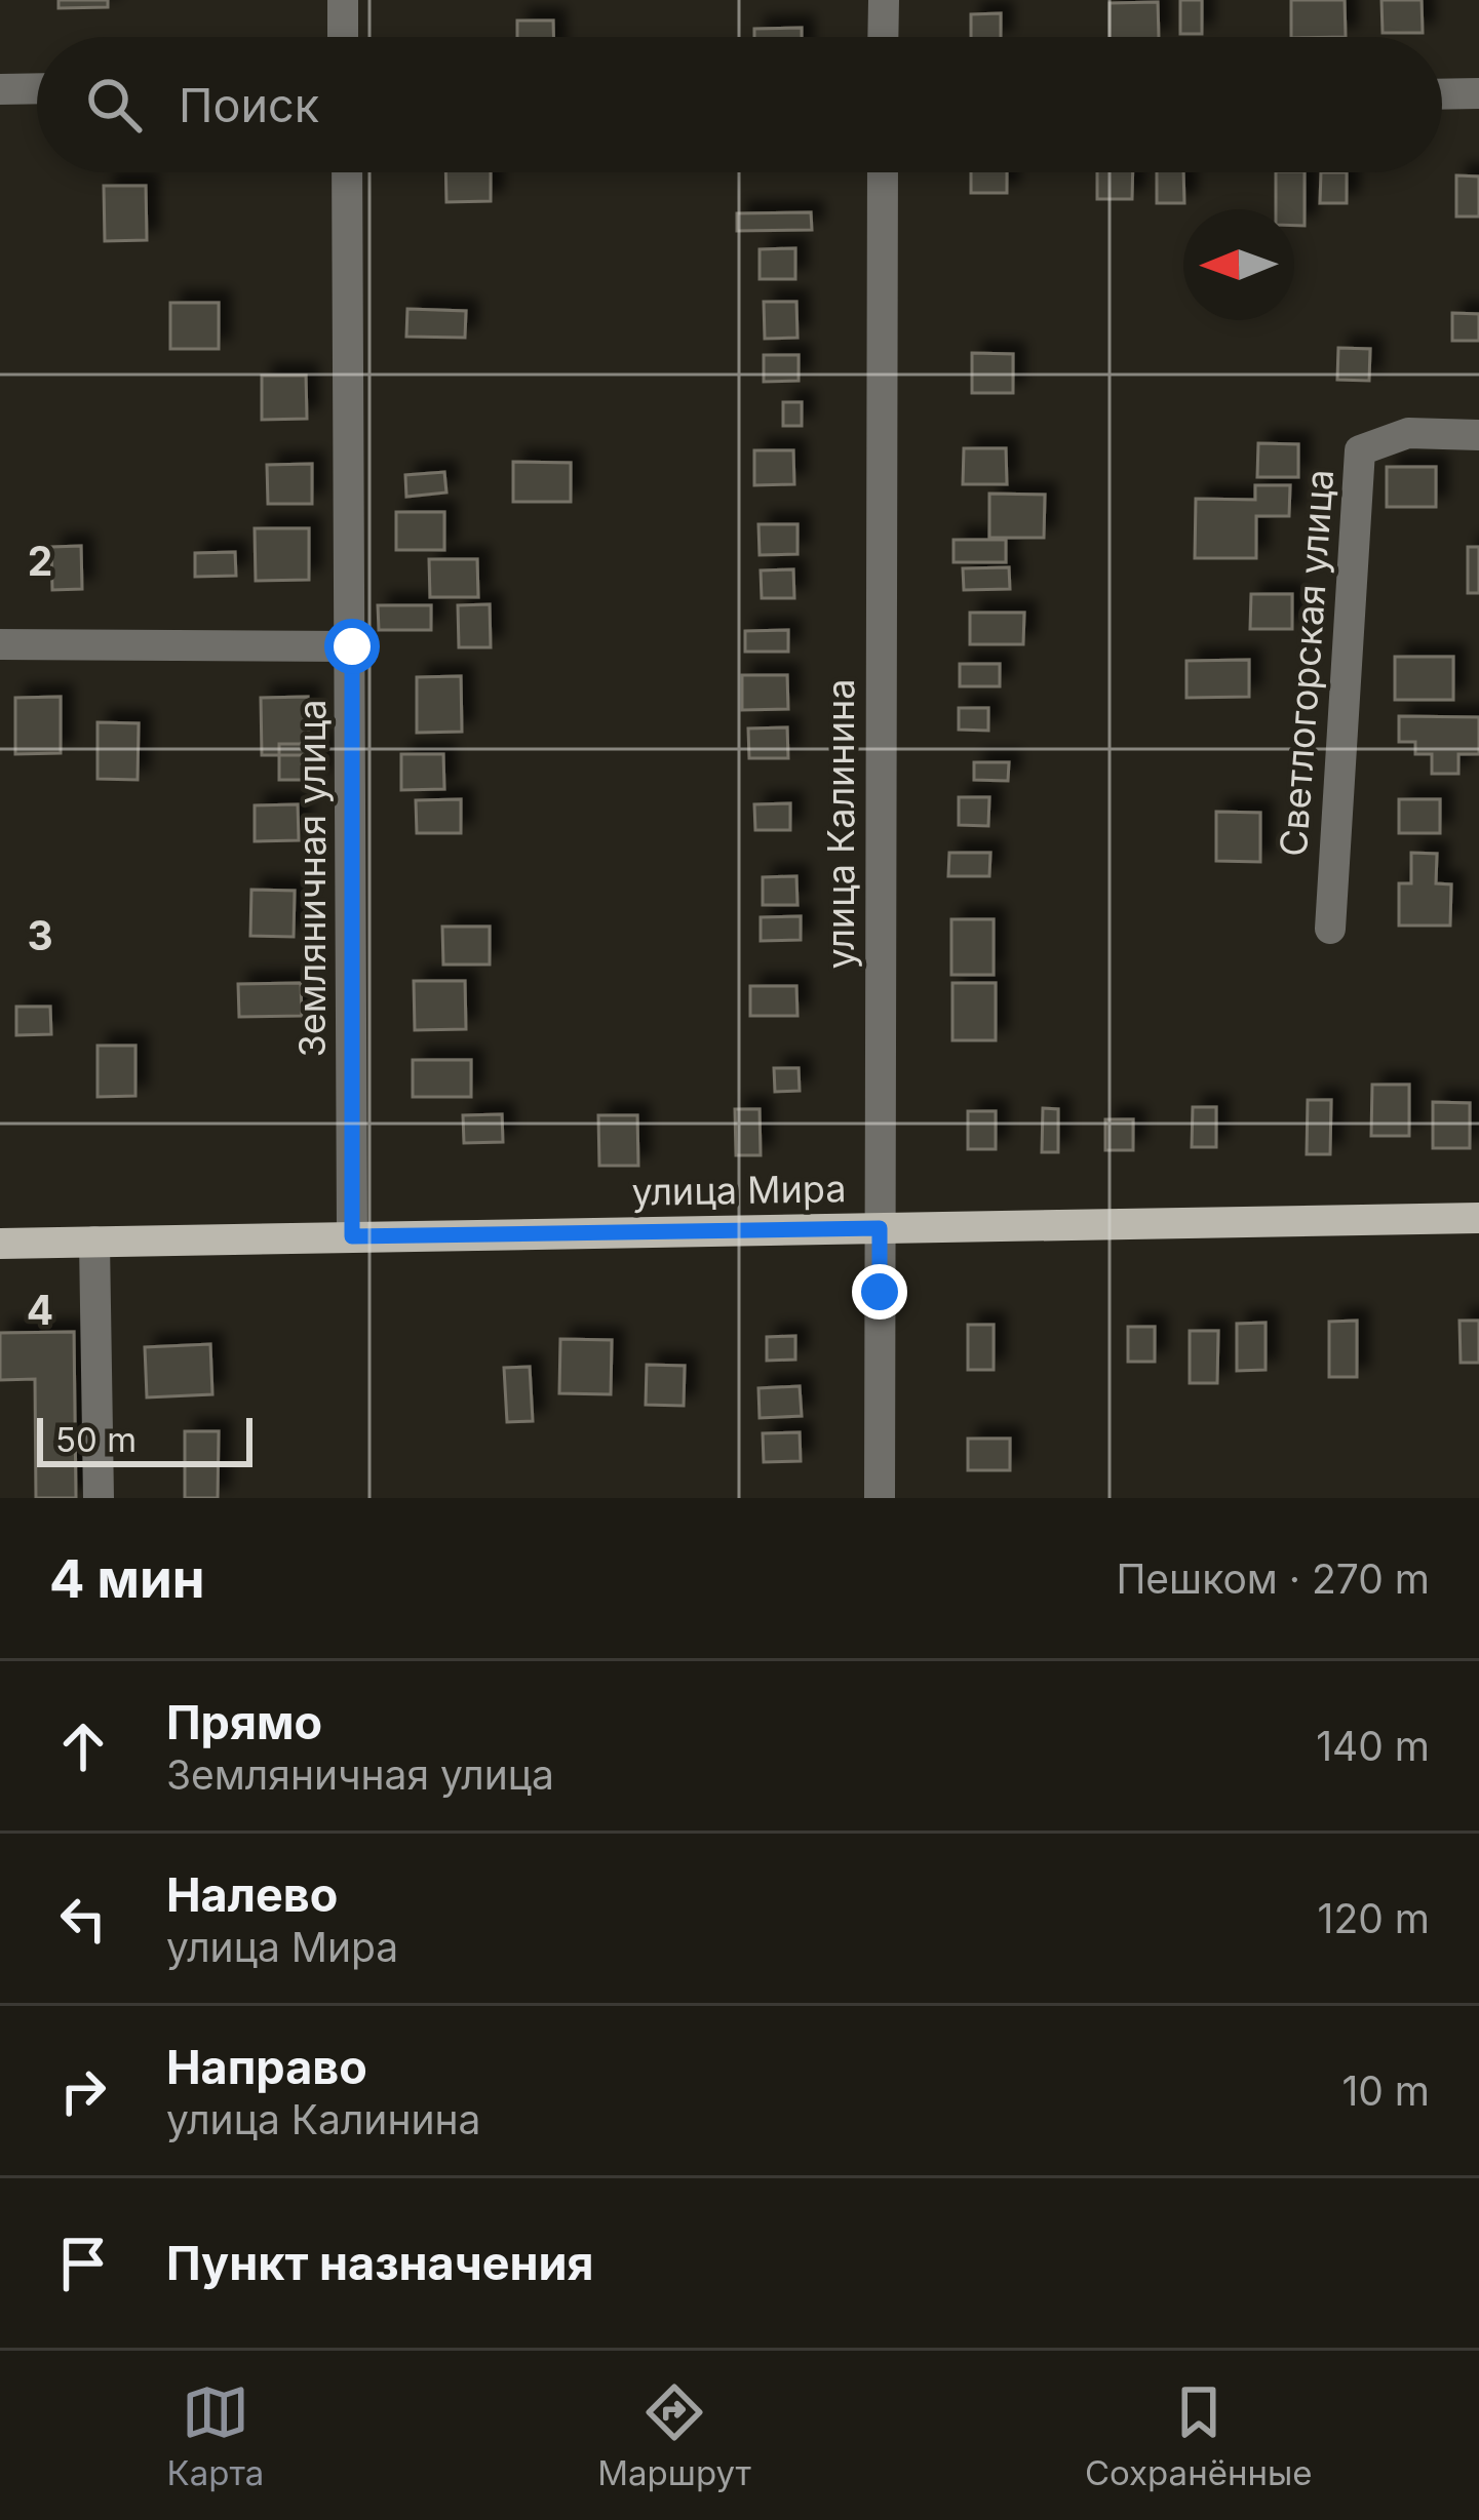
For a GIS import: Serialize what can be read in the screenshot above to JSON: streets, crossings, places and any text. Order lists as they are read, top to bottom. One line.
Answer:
{"streets":{"main road":["улица Мира"],"street":["Светлогорская улица","улица Калинина","Земляничная улица"]},"crossings":[["улица Калинина","улица Мира"],["Земляничная улица","улица Мира"]],"scale_bar":"50 m","north":"left","page":{"search":"Поиск","scale":"50 m","heading":["4 мин","Пешком · 270 m"],"list":[["Прямо","Земляничная улица","140 m"],["Налево","улица Мира","120 m"],["Направо","улица Калинина","10 m"],"Пункт назначения"],"nav":["Карта","Маршрут","Сохранённые"]},"grid":{"rows":["2","3","4"]}}
